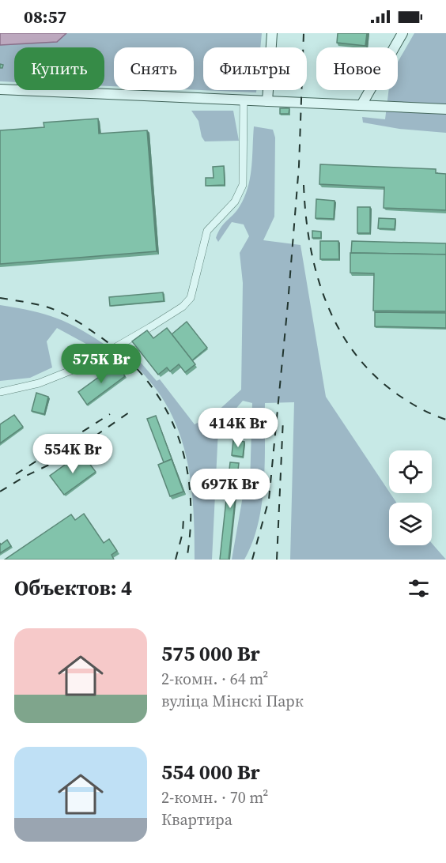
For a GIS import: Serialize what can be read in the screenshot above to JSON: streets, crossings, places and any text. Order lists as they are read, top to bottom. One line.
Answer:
{"page":{"status":"08:57","chip":["Купить","Снять","Фильтры","Новое"],"price":["575K Br","414K Br","554K Br","697K Br"],"heading":"Объектов: 4","list":[{"name":"575 000 Br","note":"2-комн. · 64 m² · вуліца Мінскі Парк"},{"name":"554 000 Br","note":"2-комн. · 70 m² · Квартира"}]}}
